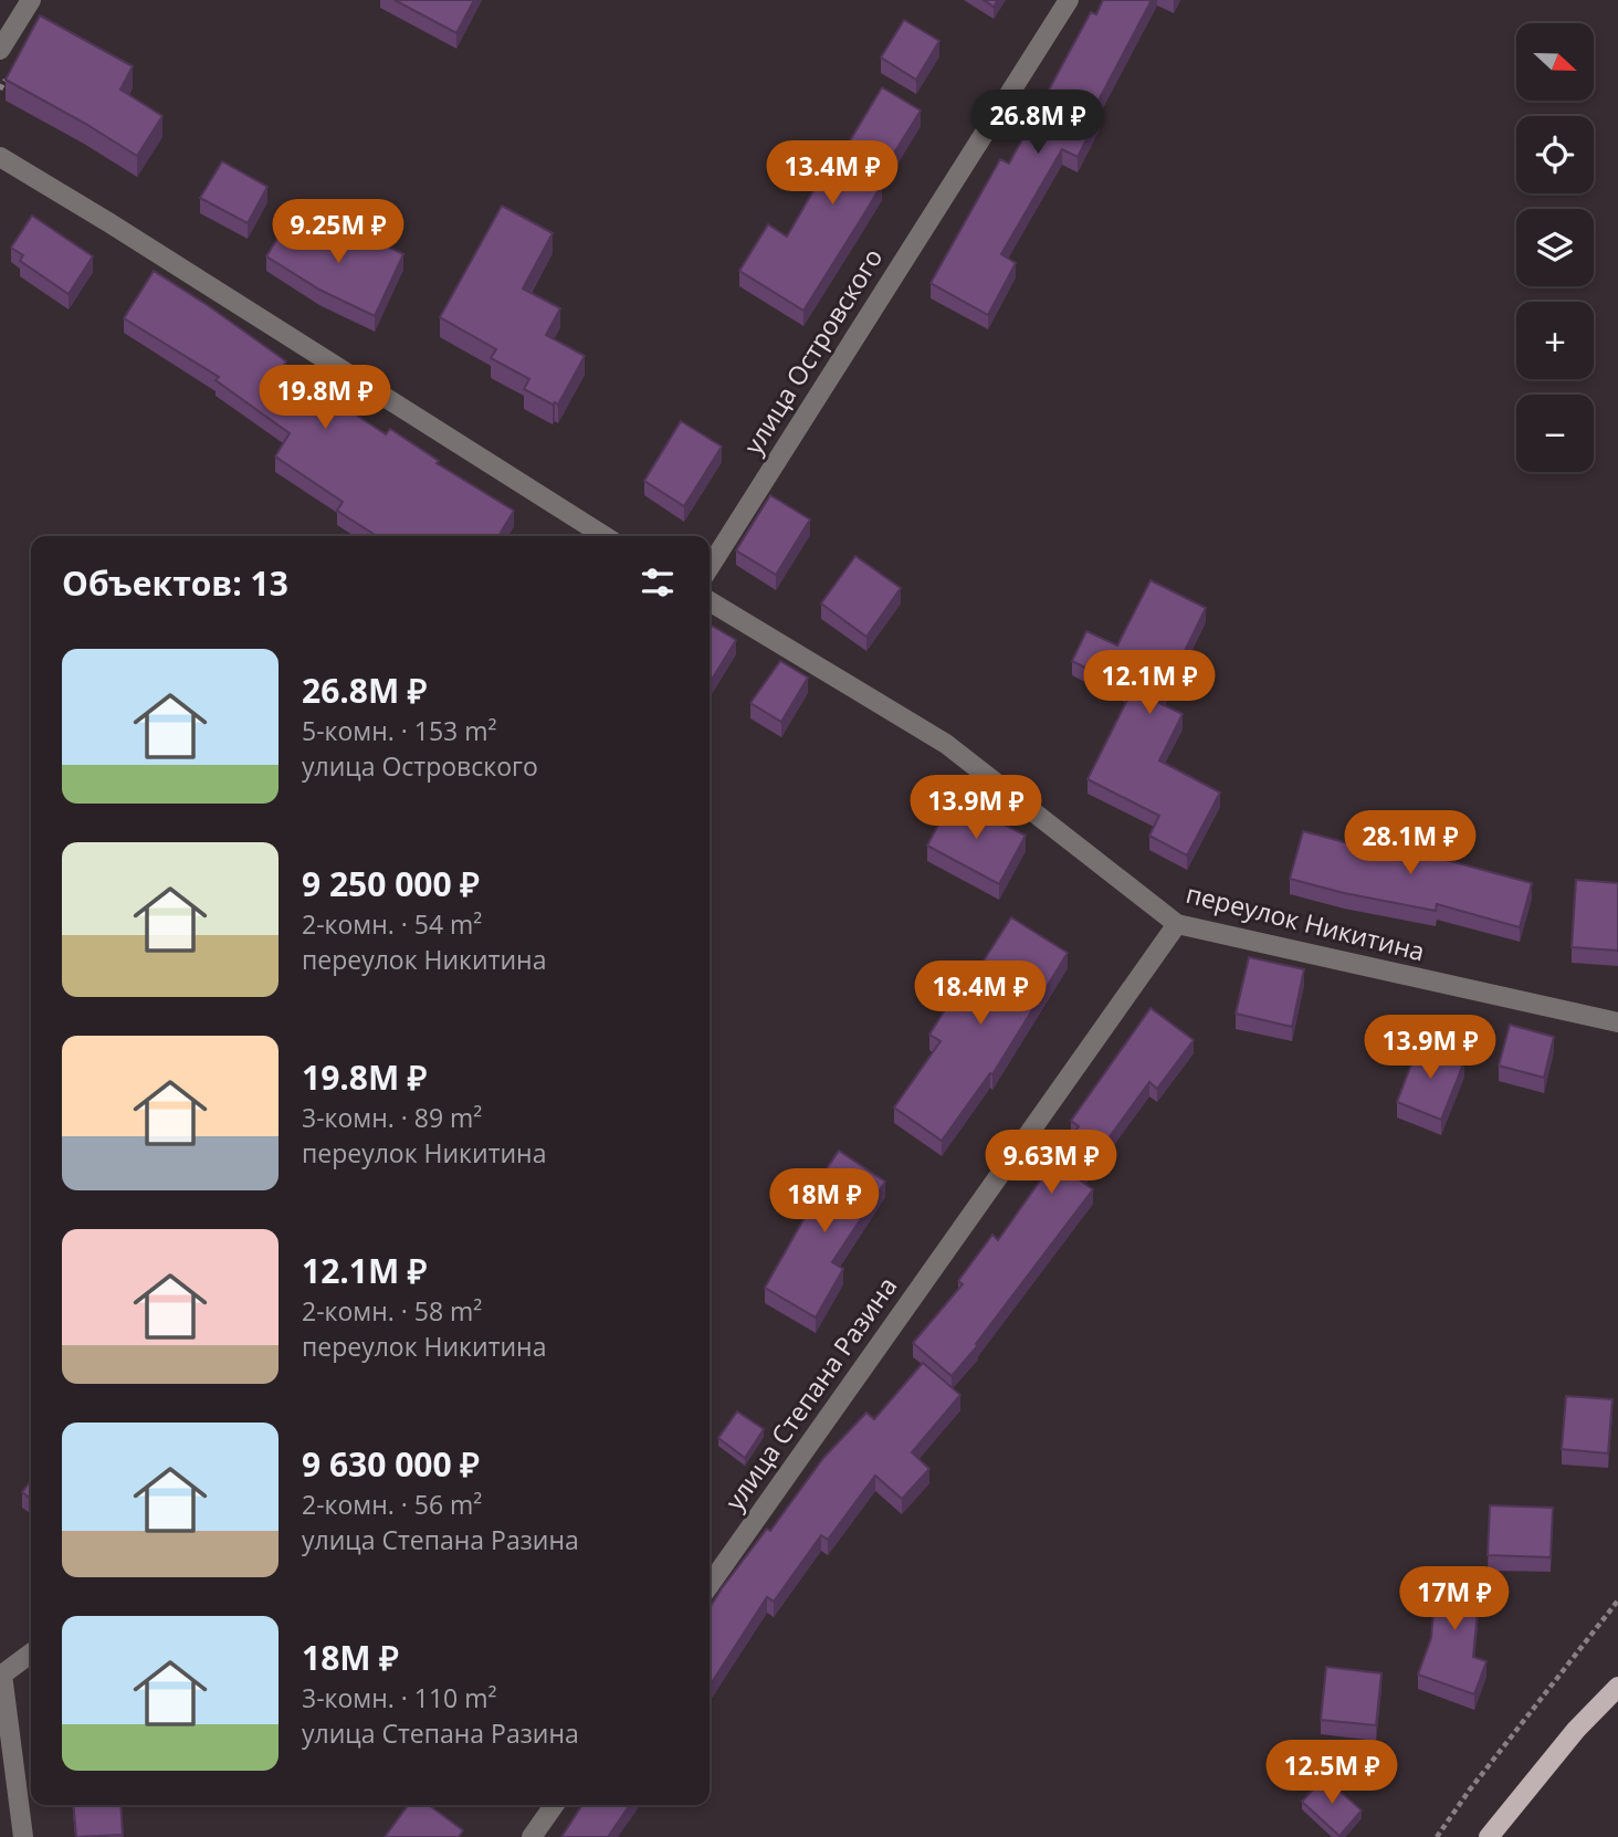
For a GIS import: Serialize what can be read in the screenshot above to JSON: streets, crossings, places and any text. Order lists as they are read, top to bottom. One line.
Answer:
{"streets":{"street":["улица Островского","переулок Никитина","улица Степана Разина"]},"crossings":[["переулок Никитина","улица Степана Разина"]],"north":"right","page":{"map_buttons":["+","−"],"price":["26.8M ₽","13.4M ₽","9.25M ₽","19.8M ₽","12.1M ₽","13.9M ₽","28.1M ₽","18.4M ₽","13.9M ₽","9.63M ₽","18M ₽","17M ₽","12.5M ₽"],"heading":"Объектов: 13","list":[{"name":"26.8M ₽","note":"5-комн. · 153 m² · улица Островского"},{"name":"9 250 000 ₽","note":"2-комн. · 54 m² · переулок Никитина"},{"name":"19.8M ₽","note":"3-комн. · 89 m² · переулок Никитина"},{"name":"12.1M ₽","note":"2-комн. · 58 m² · переулок Никитина"},{"name":"9 630 000 ₽","note":"2-комн. · 56 m² · улица Степана Разина"},{"name":"18M ₽","note":"3-комн. · 110 m² · улица Степана Разина"}]}}
